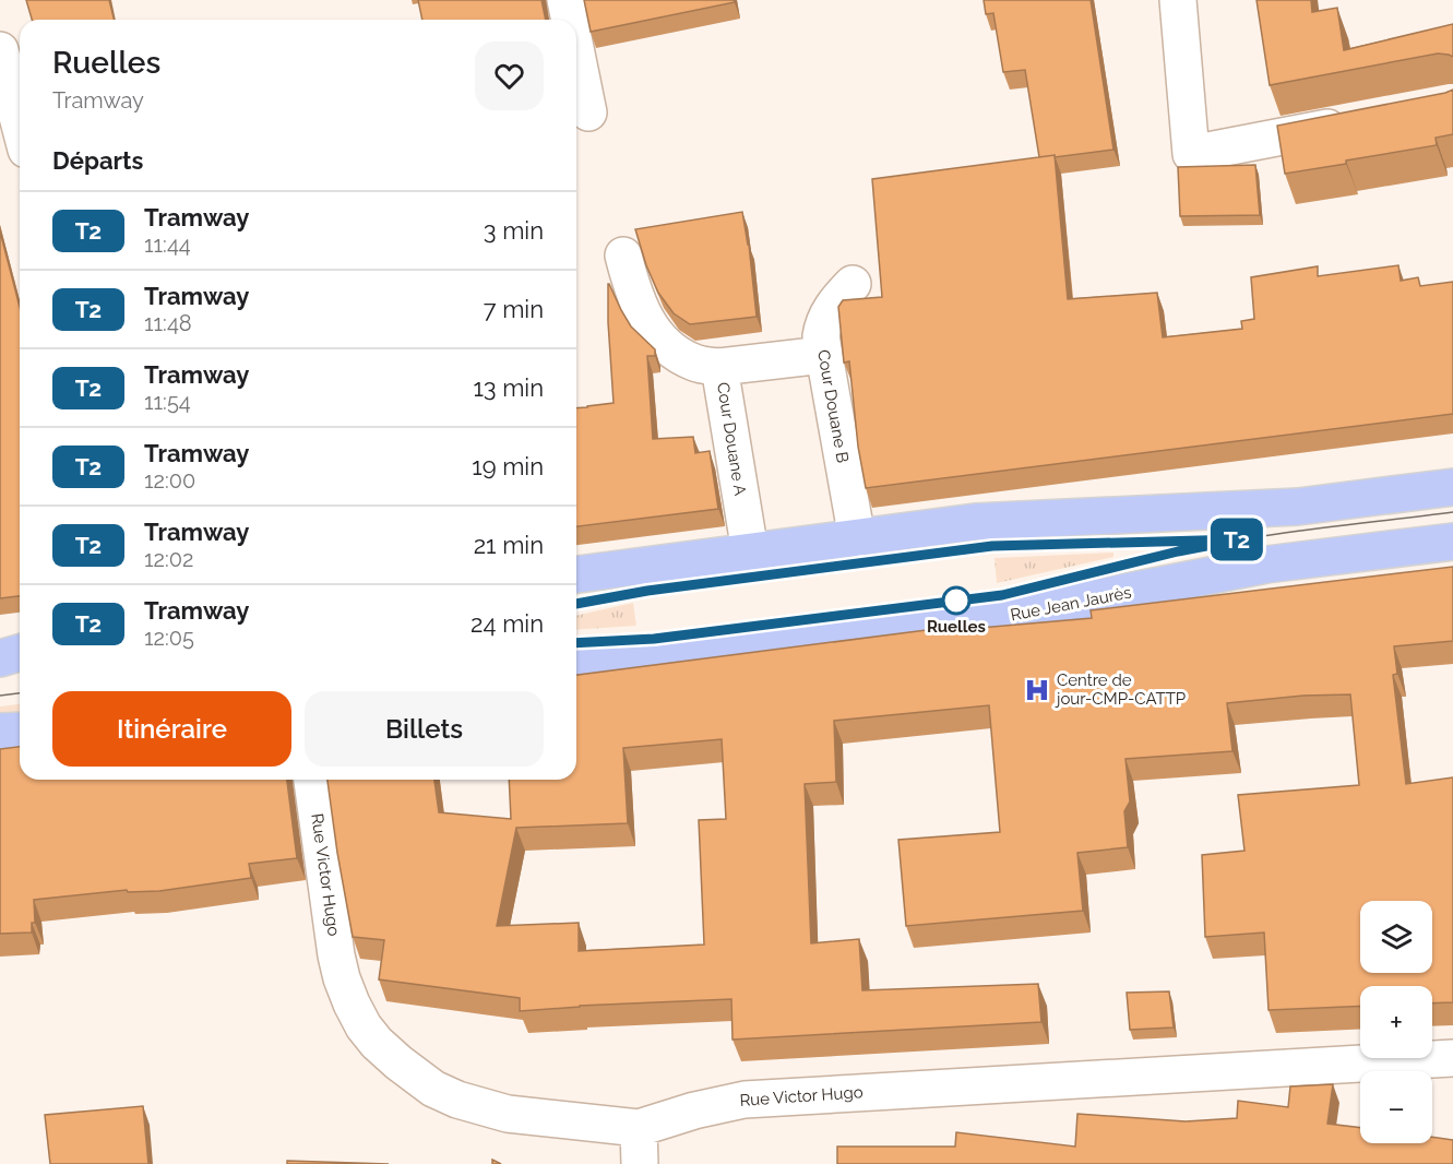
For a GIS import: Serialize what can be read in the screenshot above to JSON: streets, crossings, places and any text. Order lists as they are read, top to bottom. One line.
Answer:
{"streets":{"main road":["Rue Jean Jaurès"],"street":["Cour Douane B","Cour Douane A","Rue Victor Hugo"]},"places":{"other":["Ruelles"],"hospital":["Centre de jour-CMP-CATTP"]},"lines":["tram line T2"],"page":{"on_map":"T2","heading":[["Ruelles","Tramway"],"Départs"],"list":[{"mark":"T2","name":"Tramway","note":"11:44","value":"3 min"},{"mark":"T2","name":"Tramway","note":"11:48","value":"7 min"},{"mark":"T2","name":"Tramway","note":"11:54","value":"13 min"},{"mark":"T2","name":"Tramway","note":"12:00","value":"19 min"},{"mark":"T2","name":"Tramway","note":"12:02","value":"21 min"},{"mark":"T2","name":"Tramway","note":"12:05","value":"24 min"}],"buttons":["Itinéraire","Billets"],"map_buttons":["+","−"]}}
